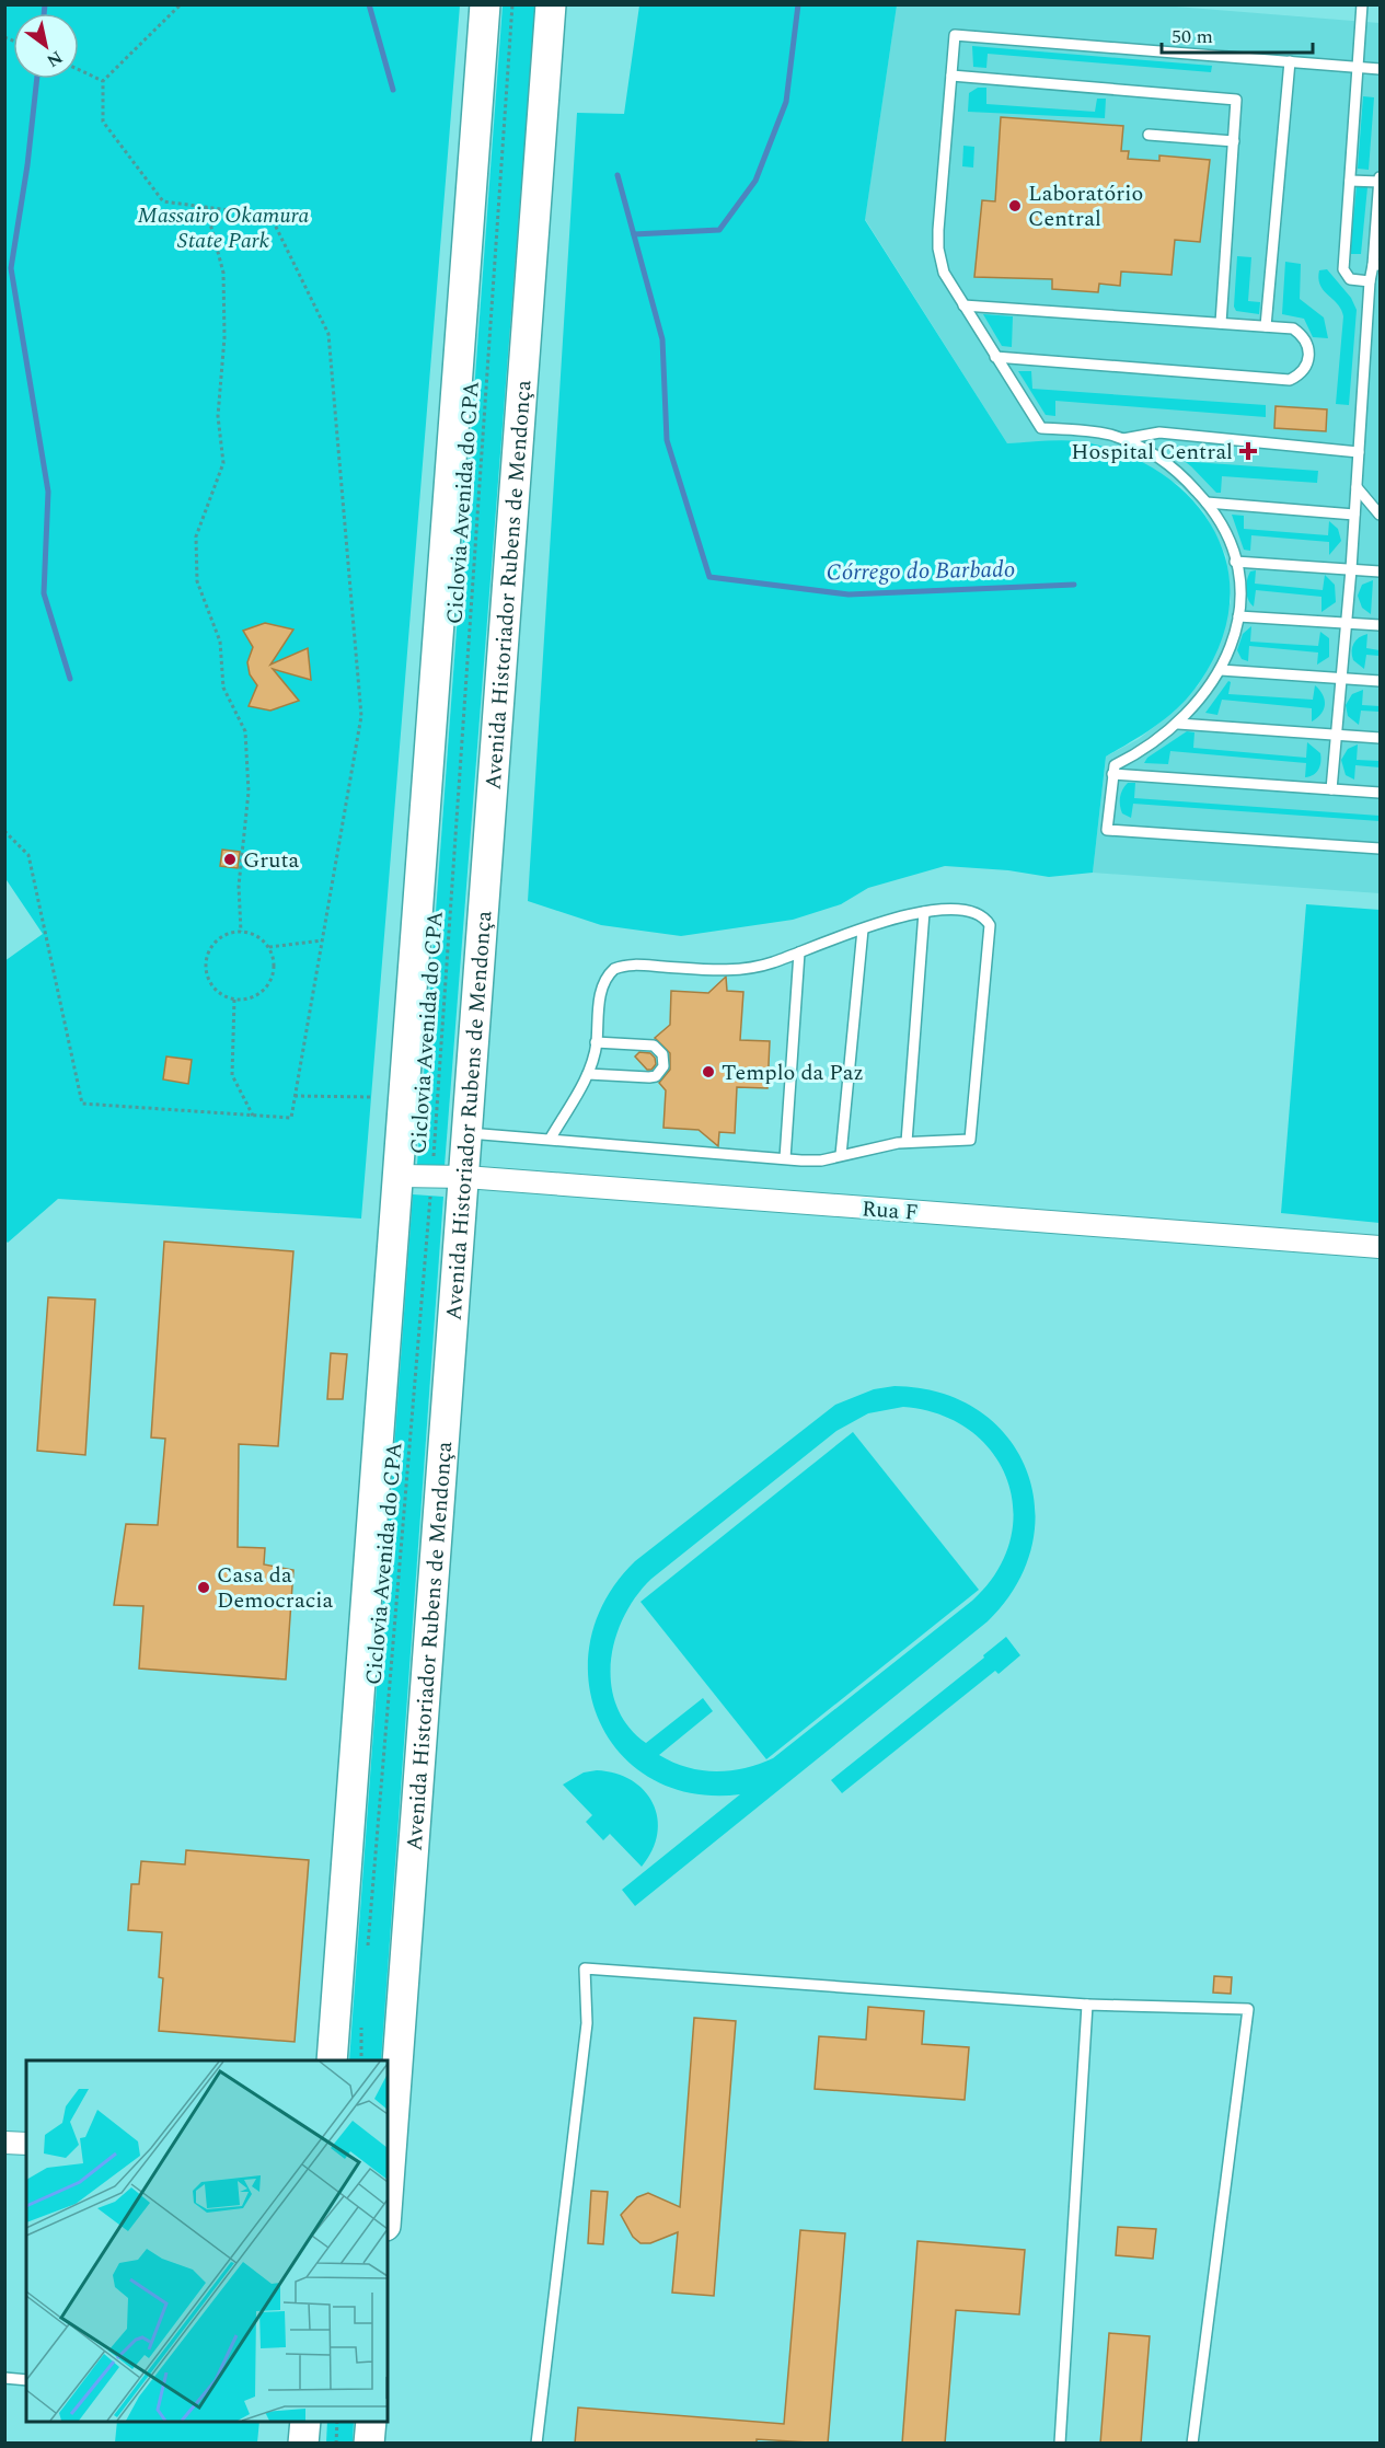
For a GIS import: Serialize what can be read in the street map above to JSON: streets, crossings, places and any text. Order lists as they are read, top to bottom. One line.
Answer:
{"streets":{"main road":["Avenida Historiador Rubens de Mendonça"],"street":["Rua F"],"path":["Ciclovia Avenida do CPA"]},"crossings":[["Ciclovia Avenida do CPA","Rua F"],["Avenida Historiador Rubens de Mendonça","Rua F"]],"water":["Córrego do Barbado"],"parks":["Massairo Okamura State Park"],"places":{"other":["Laboratório Central","Gruta","Templo da Paz","Casa da Democracia"],"health":["Hospital Central"]},"scale_bar":"50 m","north":"bottom right"}
